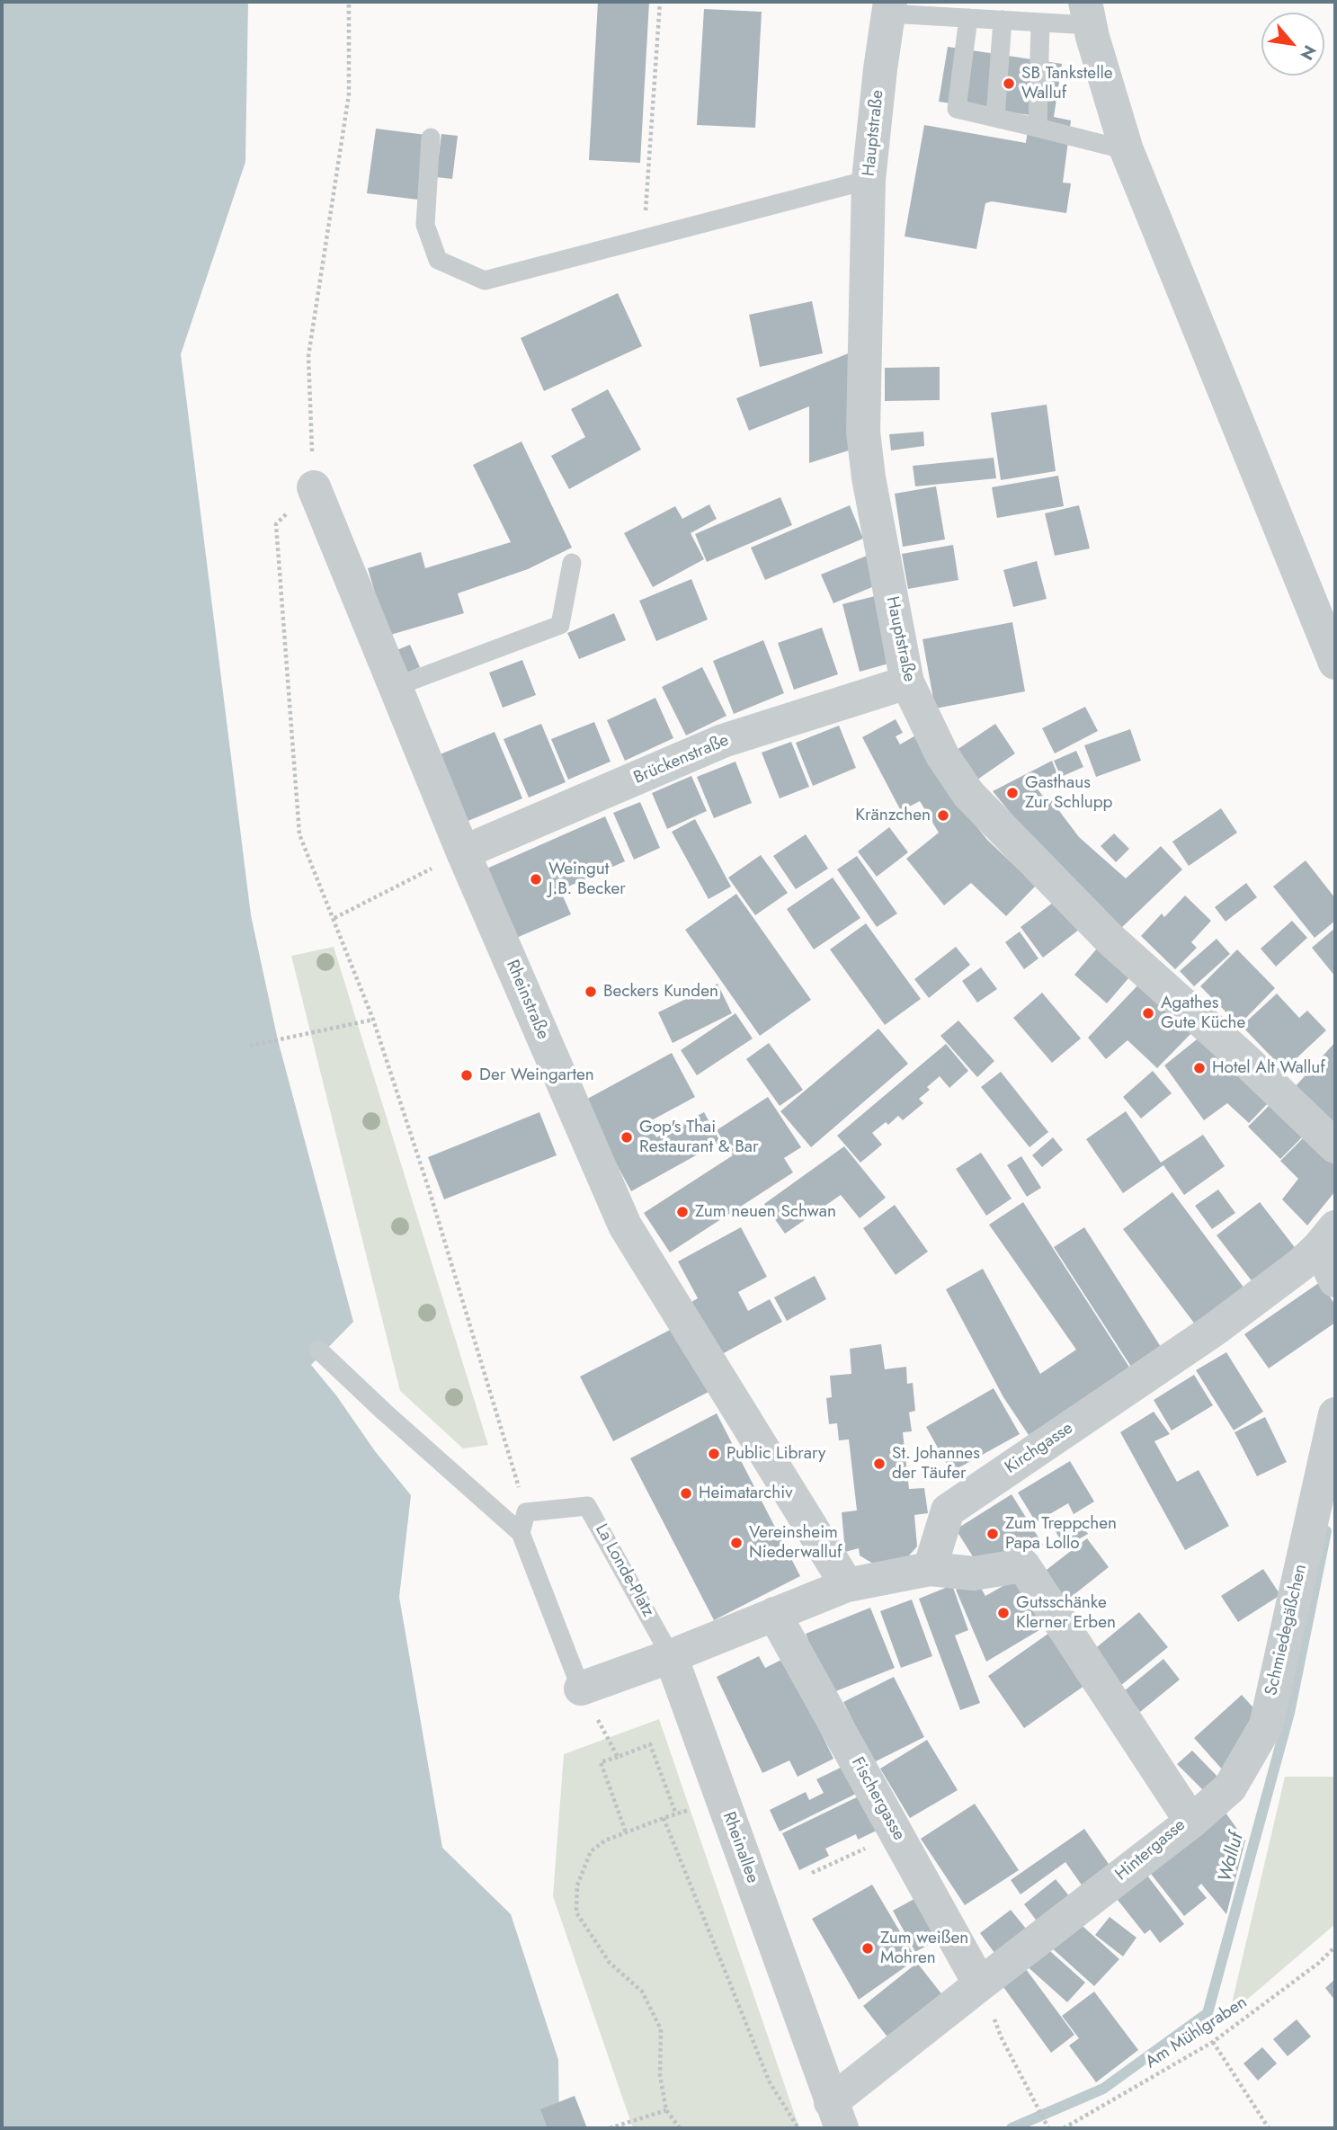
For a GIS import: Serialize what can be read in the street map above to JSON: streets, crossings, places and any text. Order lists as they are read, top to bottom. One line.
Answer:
{"streets":{"street":["Hauptstraße","Brückenstraße","Rheinstraße","Kirchgasse","Schmiedegäßchen","Fischergasse","Rheinallee","Hintergasse"],"lane":["La Londe-Platz"],"path":["Am Mühlgraben"]},"crossings":[["Hauptstraße","Brückenstraße"],["Brückenstraße","Rheinstraße"],["Kirchgasse","Hintergasse"],["La Londe-Platz","Rheinallee"],["Schmiedegäßchen","Hintergasse"],["Fischergasse","Hintergasse"],["Rheinallee","Hintergasse"]],"water":["Walluf"],"places":["SB Tankstelle Walluf","Gasthaus Zur Schlupp","Kränzchen","Weingut J.B. Becker","Beckers Kunden","Agathes Gute Küche","Hotel Alt Walluf","Der Weingarten","Gop's Thai Restaurant & Bar","Zum neuen Schwan","Public Library","St. Johannes der Täufer","Heimatarchiv","Zum Treppchen Papa Lollo","Vereinsheim Niederwalluf","Gutsschänke Klerner Erben","Zum weißen Mohren"],"north":"bottom right"}
